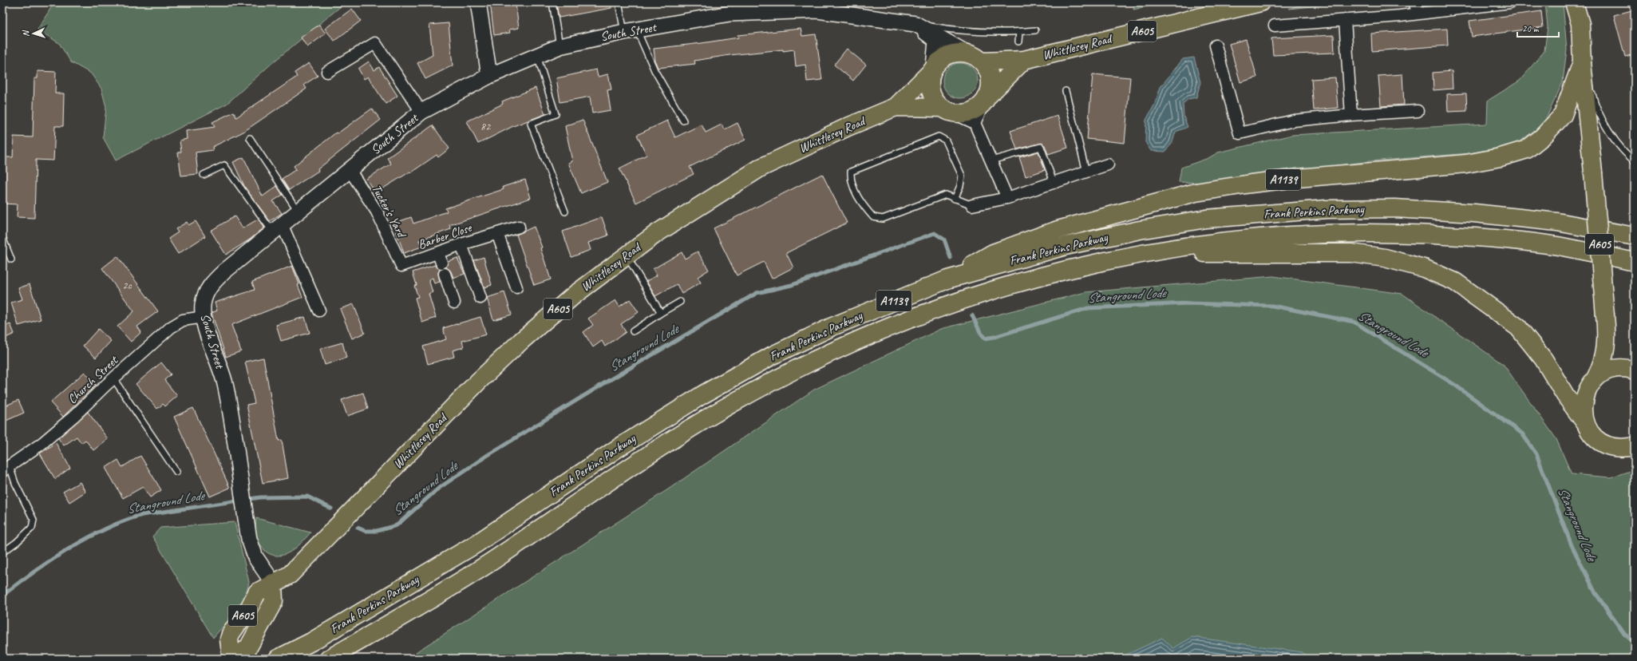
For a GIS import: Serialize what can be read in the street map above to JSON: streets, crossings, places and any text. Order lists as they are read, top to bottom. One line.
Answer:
{"streets":{"main road":["A605","Whittlesey Road","A1139","Frank Perkins Parkway"],"street":["South Street","Tucker's Yard","Barber Close","Church Street"]},"crossings":[["A605","South Street"],["A605","Whittlesey Road"],["A605","A1139"],["South Street","Whittlesey Road"],["South Street","Tucker's Yard"],["South Street","Church Street"],["A1139","Frank Perkins Parkway"],["Tucker's Yard","Barber Close"]],"water":["Stanground Lode"],"house_numbers":["82","2c"],"scale_bar":"20 m","north":"left"}
